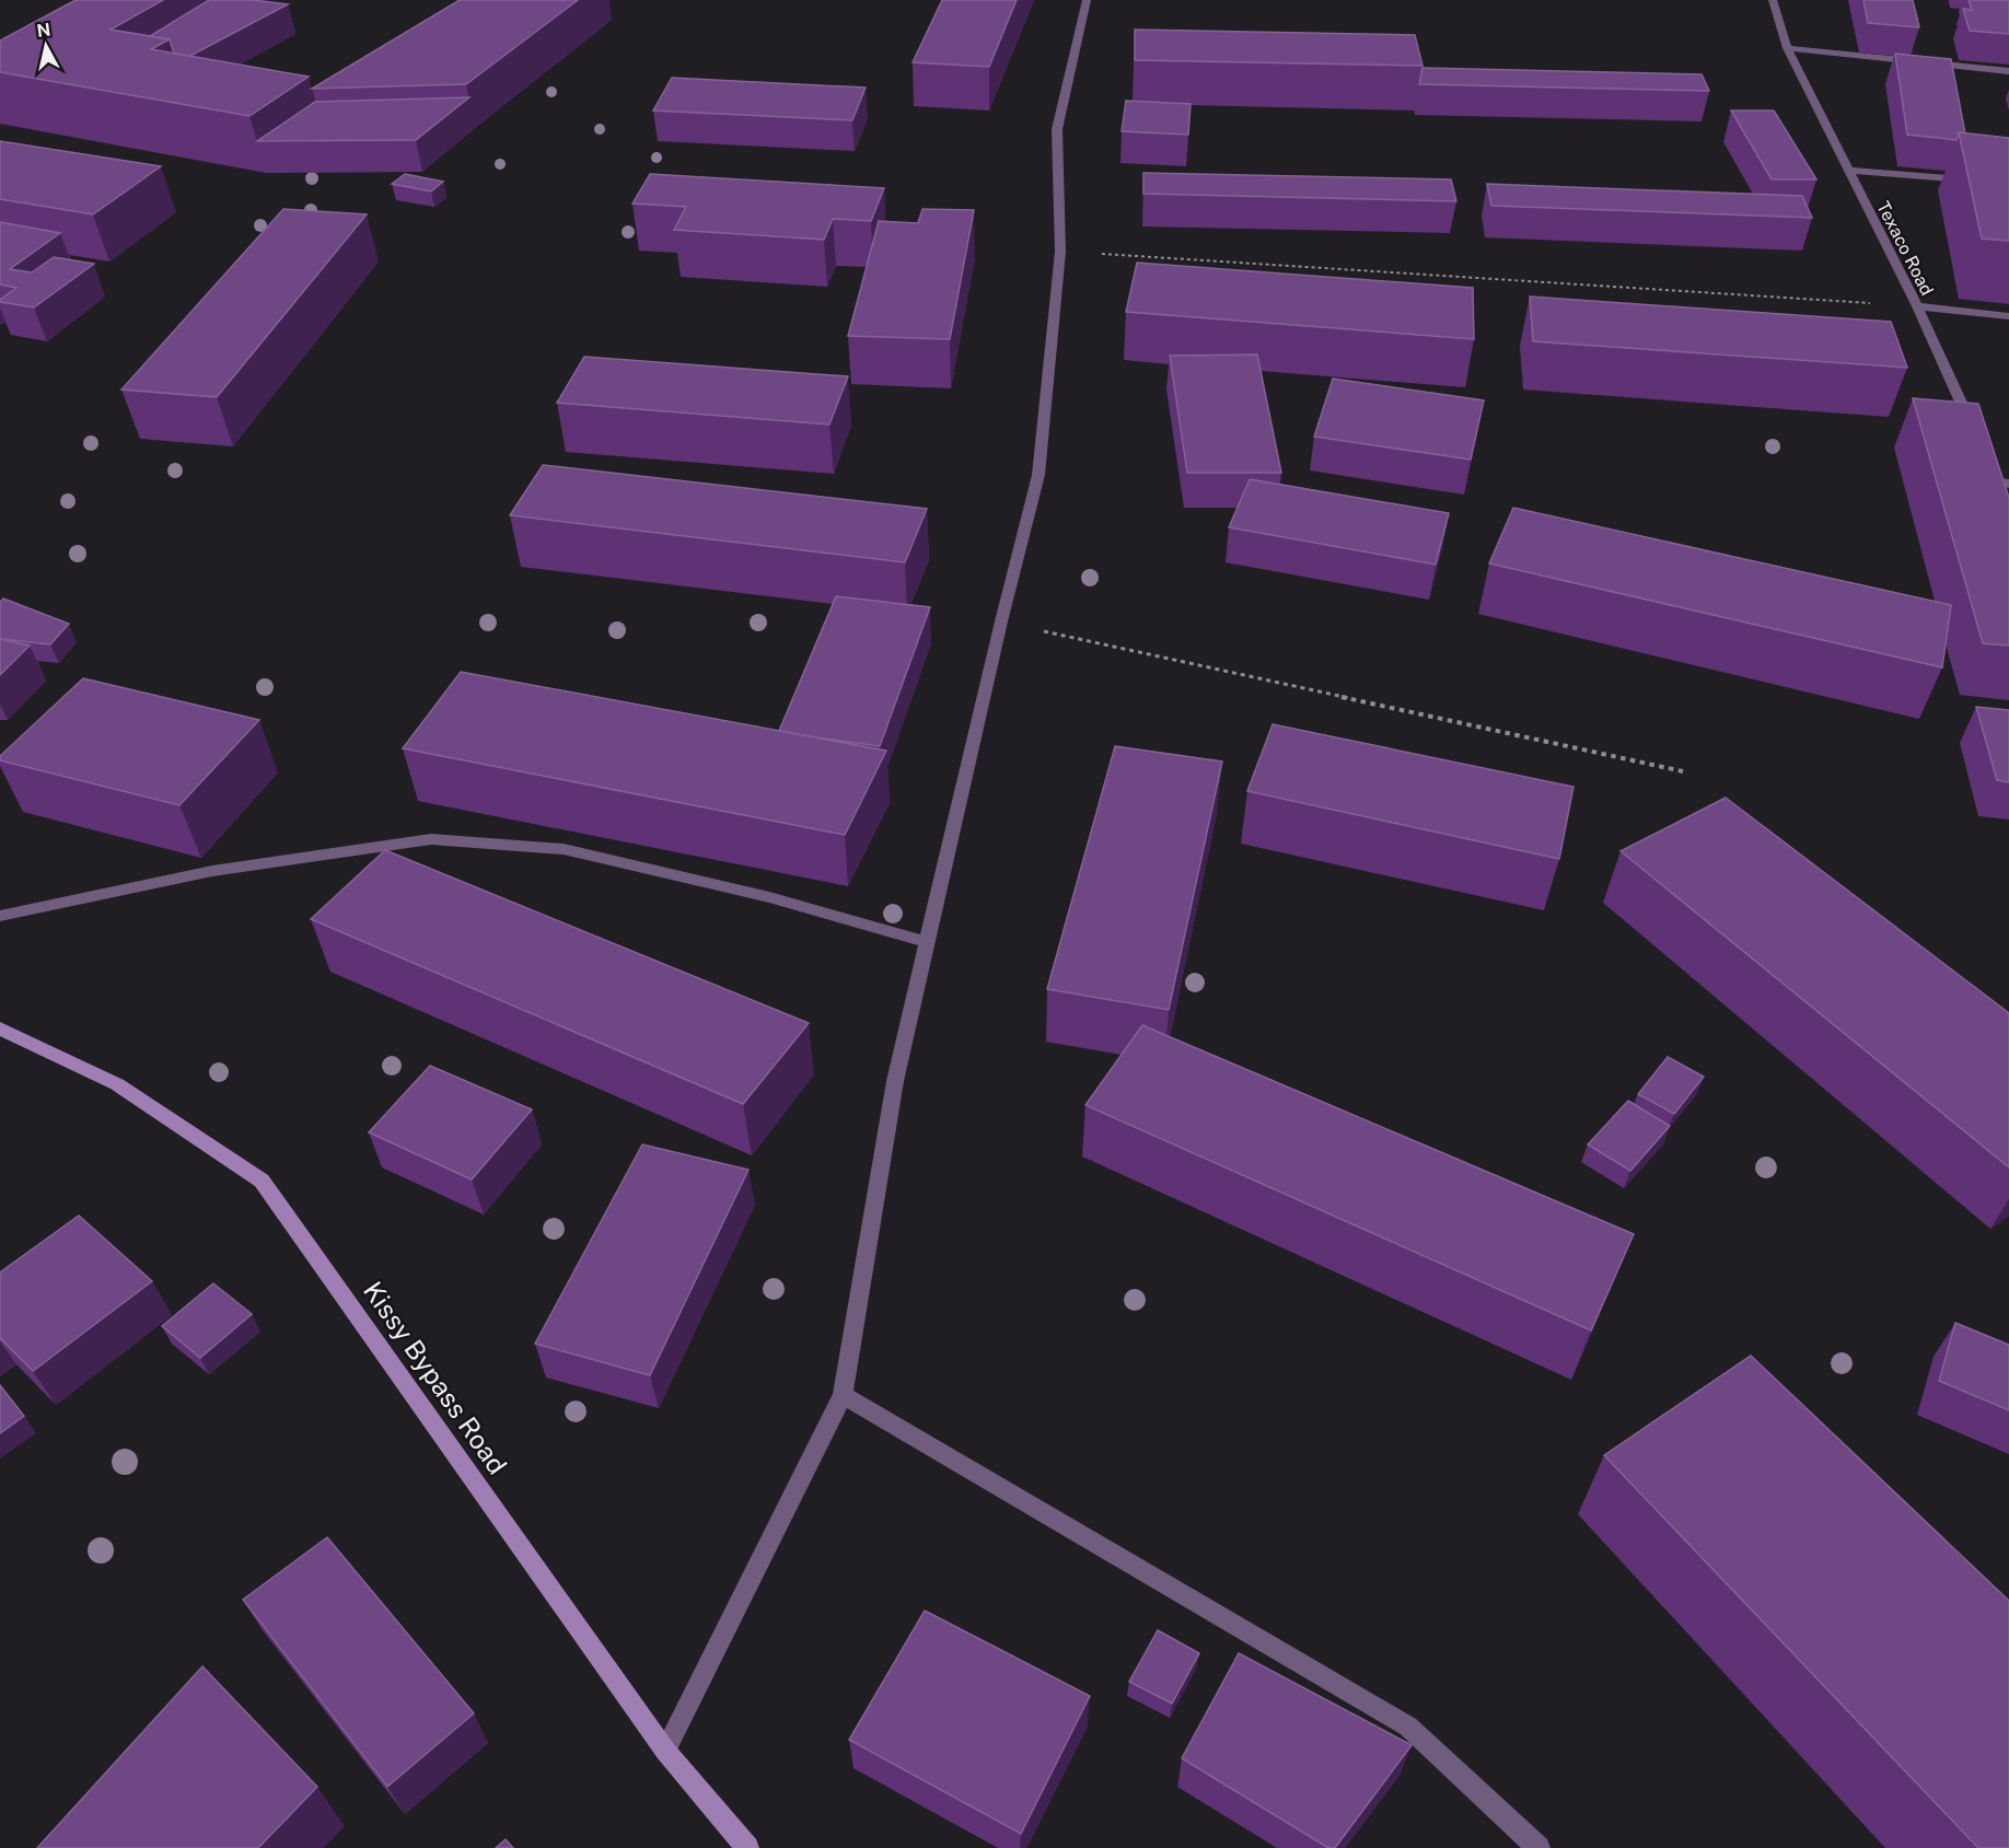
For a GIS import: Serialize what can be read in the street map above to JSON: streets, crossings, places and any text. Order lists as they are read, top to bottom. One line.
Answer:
{"streets":{"main road":["Kissy Bypass Road"],"street":["Texaco Road"]},"north":"top"}
